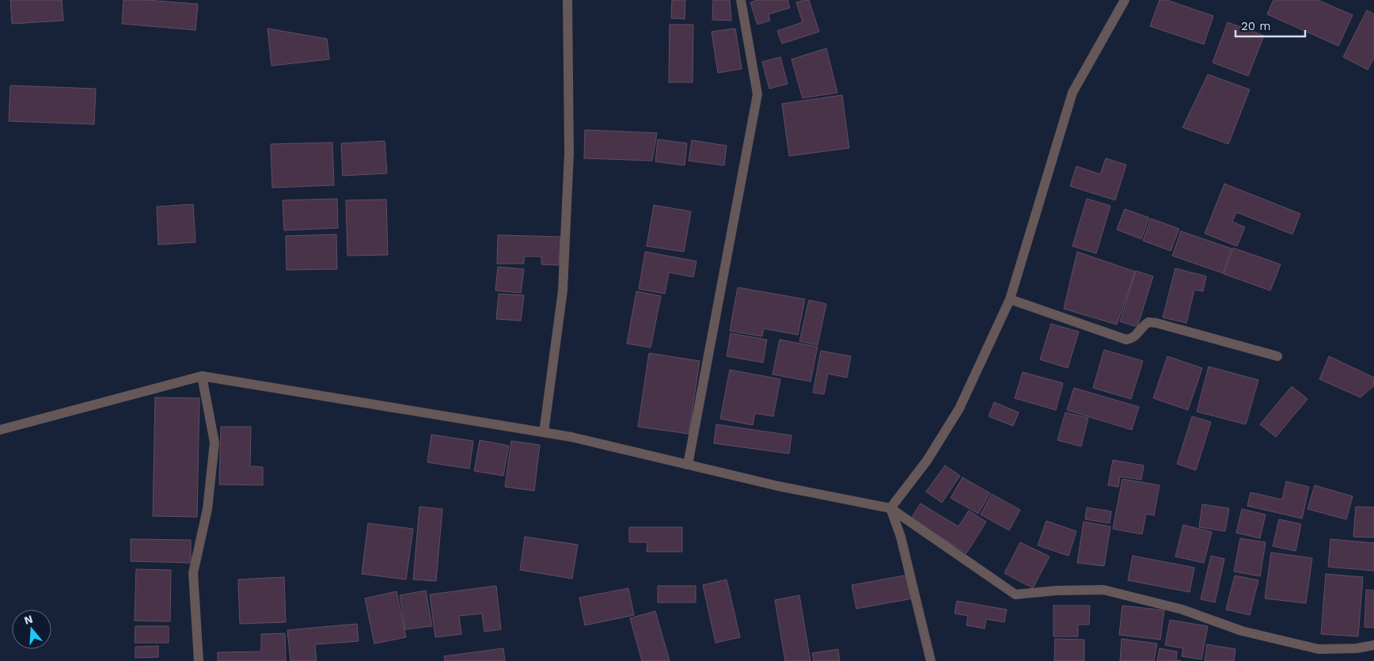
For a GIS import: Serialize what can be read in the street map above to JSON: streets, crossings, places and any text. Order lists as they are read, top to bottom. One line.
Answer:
{"scale_bar":"20 m","north":"top"}
